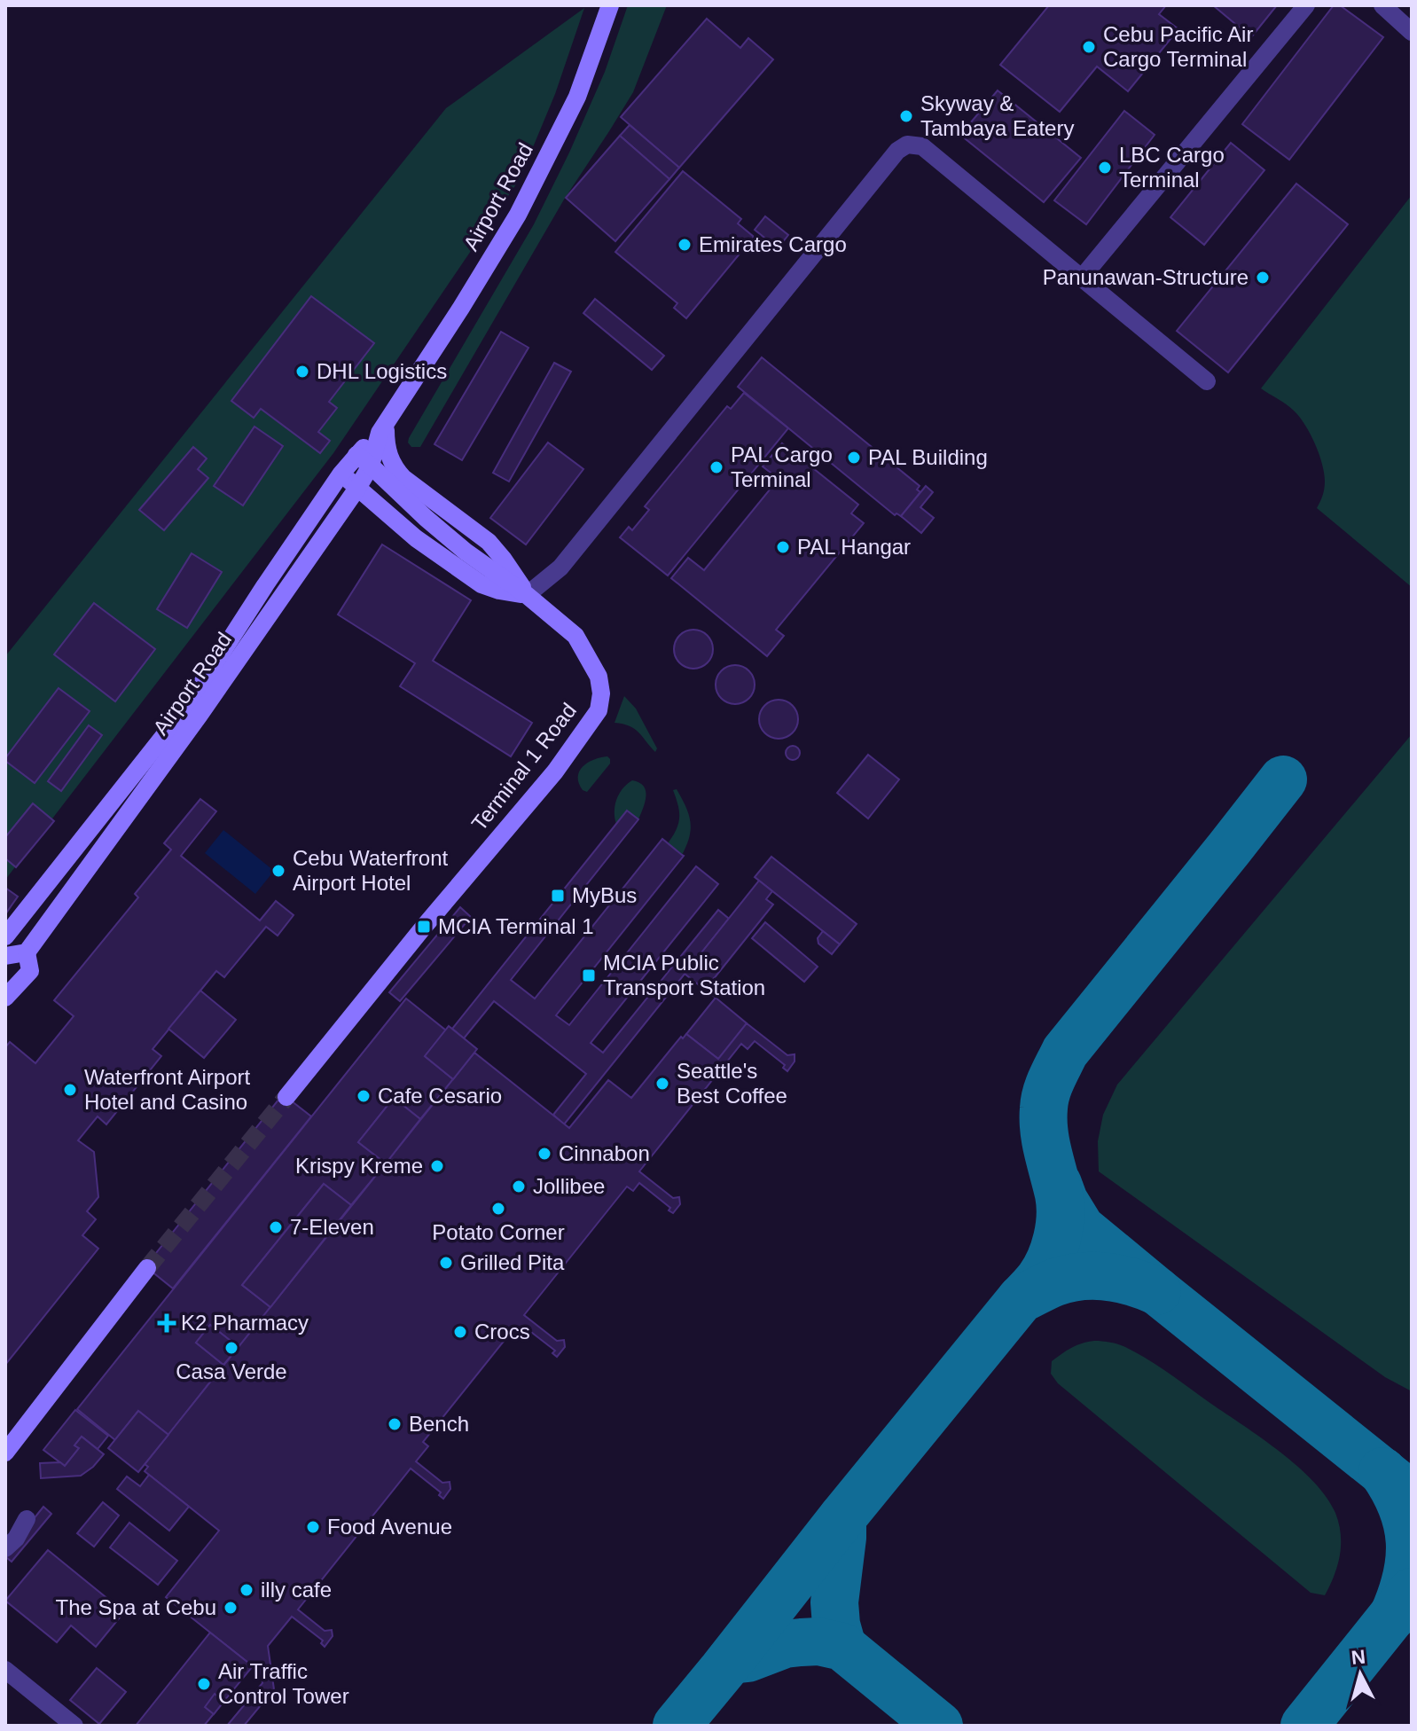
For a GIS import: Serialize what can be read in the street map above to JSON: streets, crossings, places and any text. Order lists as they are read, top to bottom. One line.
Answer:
{"streets":{"street":["Airport Road","Terminal 1 Road"]},"crossings":[["Airport Road","Terminal 1 Road"]],"places":{"other":["Cebu Pacific Air Cargo Terminal","Skyway & Tambaya Eatery","LBC Cargo Terminal","Emirates Cargo","Panunawan-Structure","DHL Logistics","PAL Building","PAL Cargo Terminal","PAL Hangar","Cebu Waterfront Airport Hotel","Seattle's Best Coffee","Waterfront Airport Hotel and Casino","Cafe Cesario","Cinnabon","Krispy Kreme","Jollibee","Potato Corner","7-Eleven","Grilled Pita","Crocs","Casa Verde","Bench","Food Avenue","illy cafe","The Spa at Cebu","Air Traffic Control Tower"],"transit":["MyBus","MCIA Terminal 1","MCIA Public Transport Station"],"health":["K2 Pharmacy"]},"north":"top"}
